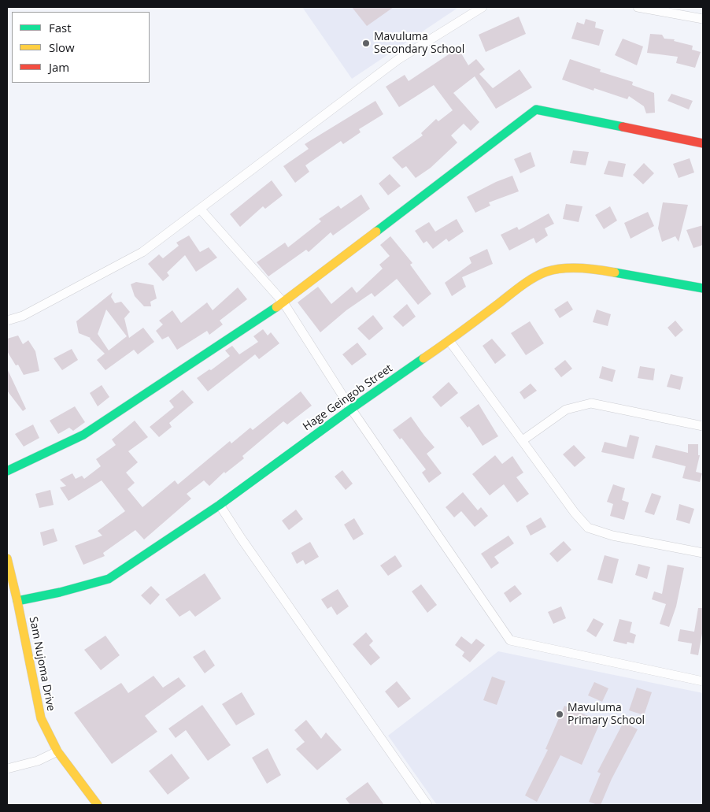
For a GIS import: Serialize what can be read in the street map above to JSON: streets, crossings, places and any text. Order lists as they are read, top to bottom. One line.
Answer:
{"streets":{"street":["Hage Geingob Street","Sam Nujoma Drive"]},"crossings":[["Hage Geingob Street","Sam Nujoma Drive"]],"places":["Mavuluma Secondary School","Mavuluma Primary School"],"legend":["Fast","Slow","Jam"]}
